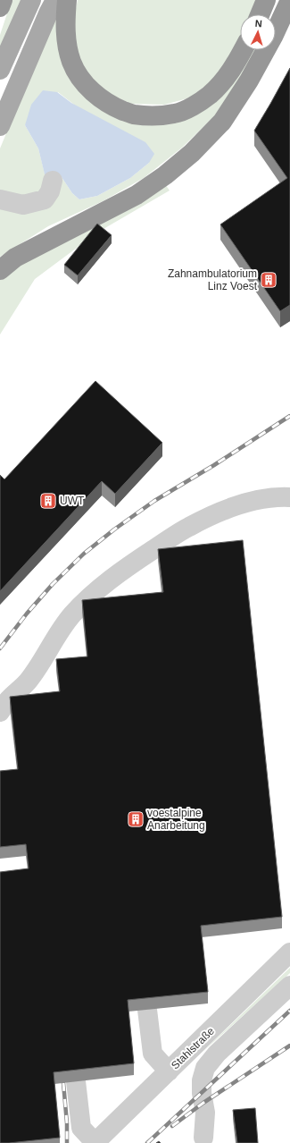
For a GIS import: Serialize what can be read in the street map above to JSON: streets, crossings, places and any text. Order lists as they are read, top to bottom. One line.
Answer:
{"streets":{"street":["Stahlstraße"]},"places":{"building":["Zahnambulatorium Linz Voest","UWT","voestalpine Anarbeitung"]},"north":"top"}
